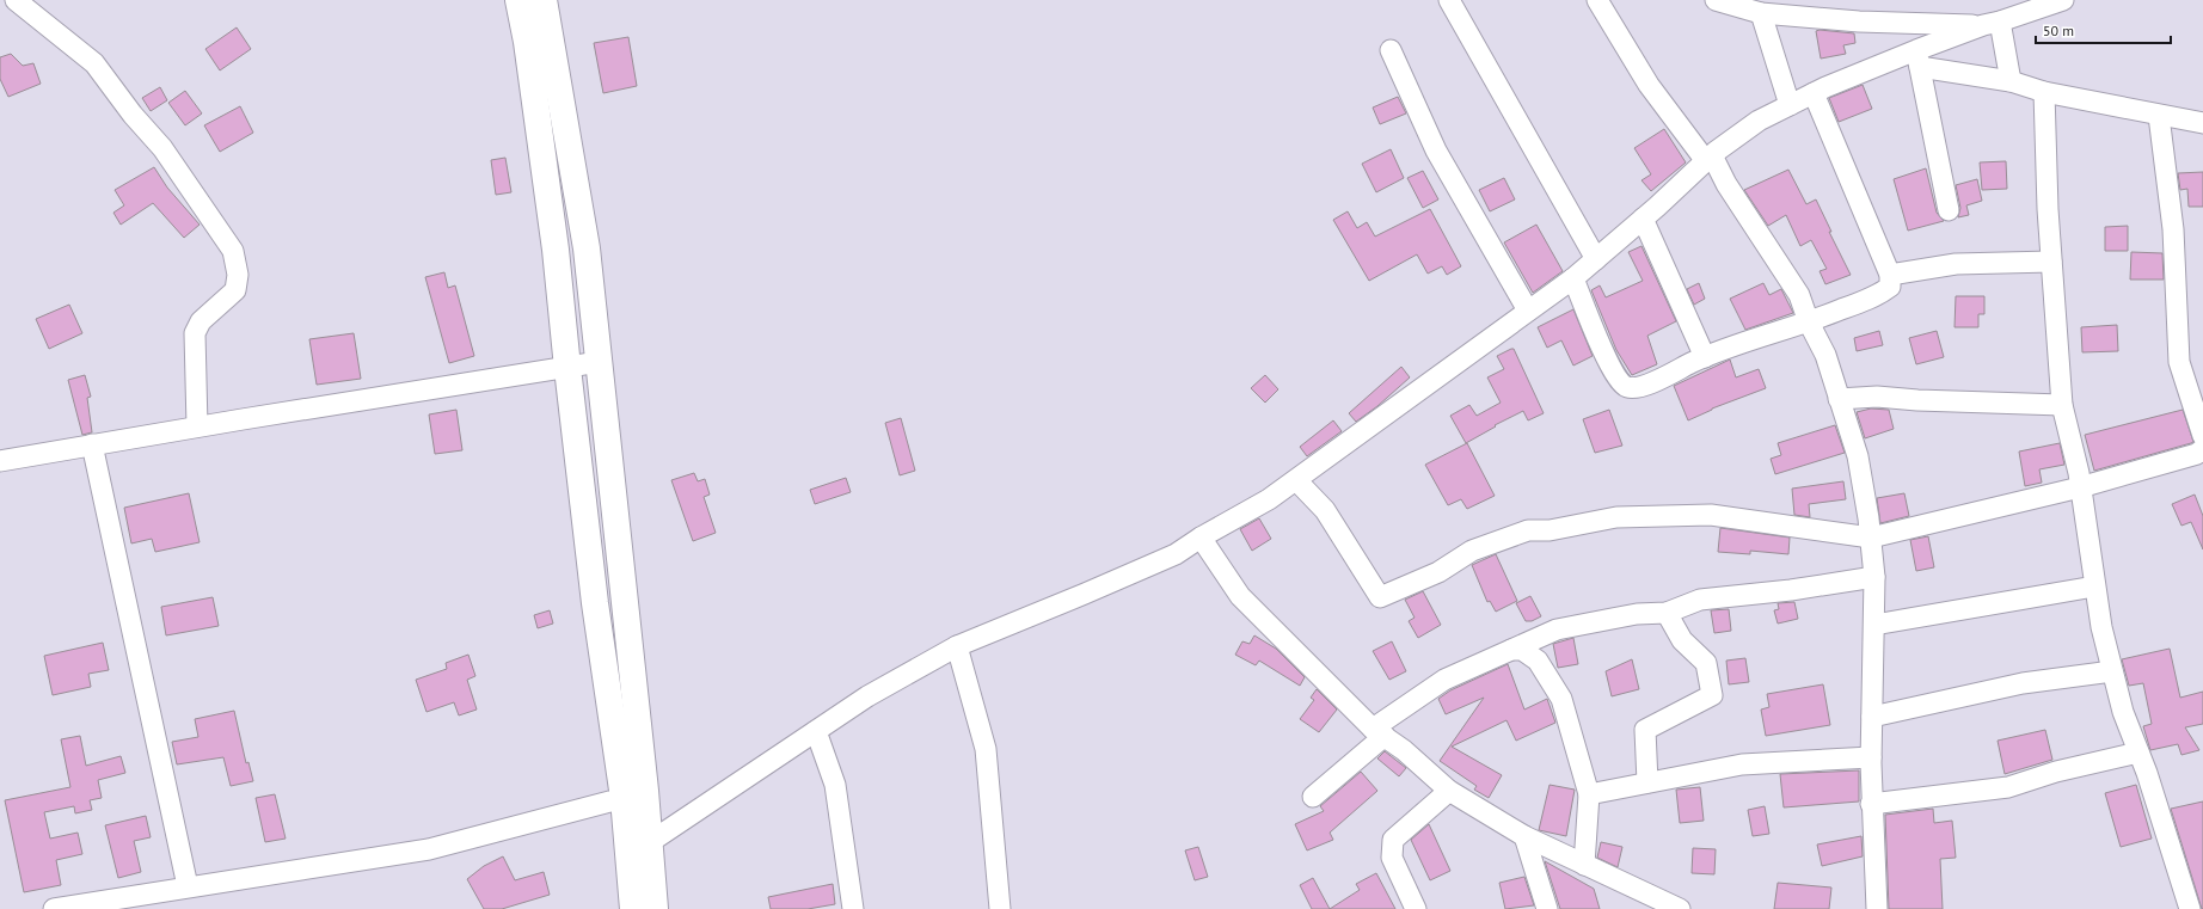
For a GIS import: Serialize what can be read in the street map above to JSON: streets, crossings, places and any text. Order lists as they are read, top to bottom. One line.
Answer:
{"scale_bar":"50 m"}
